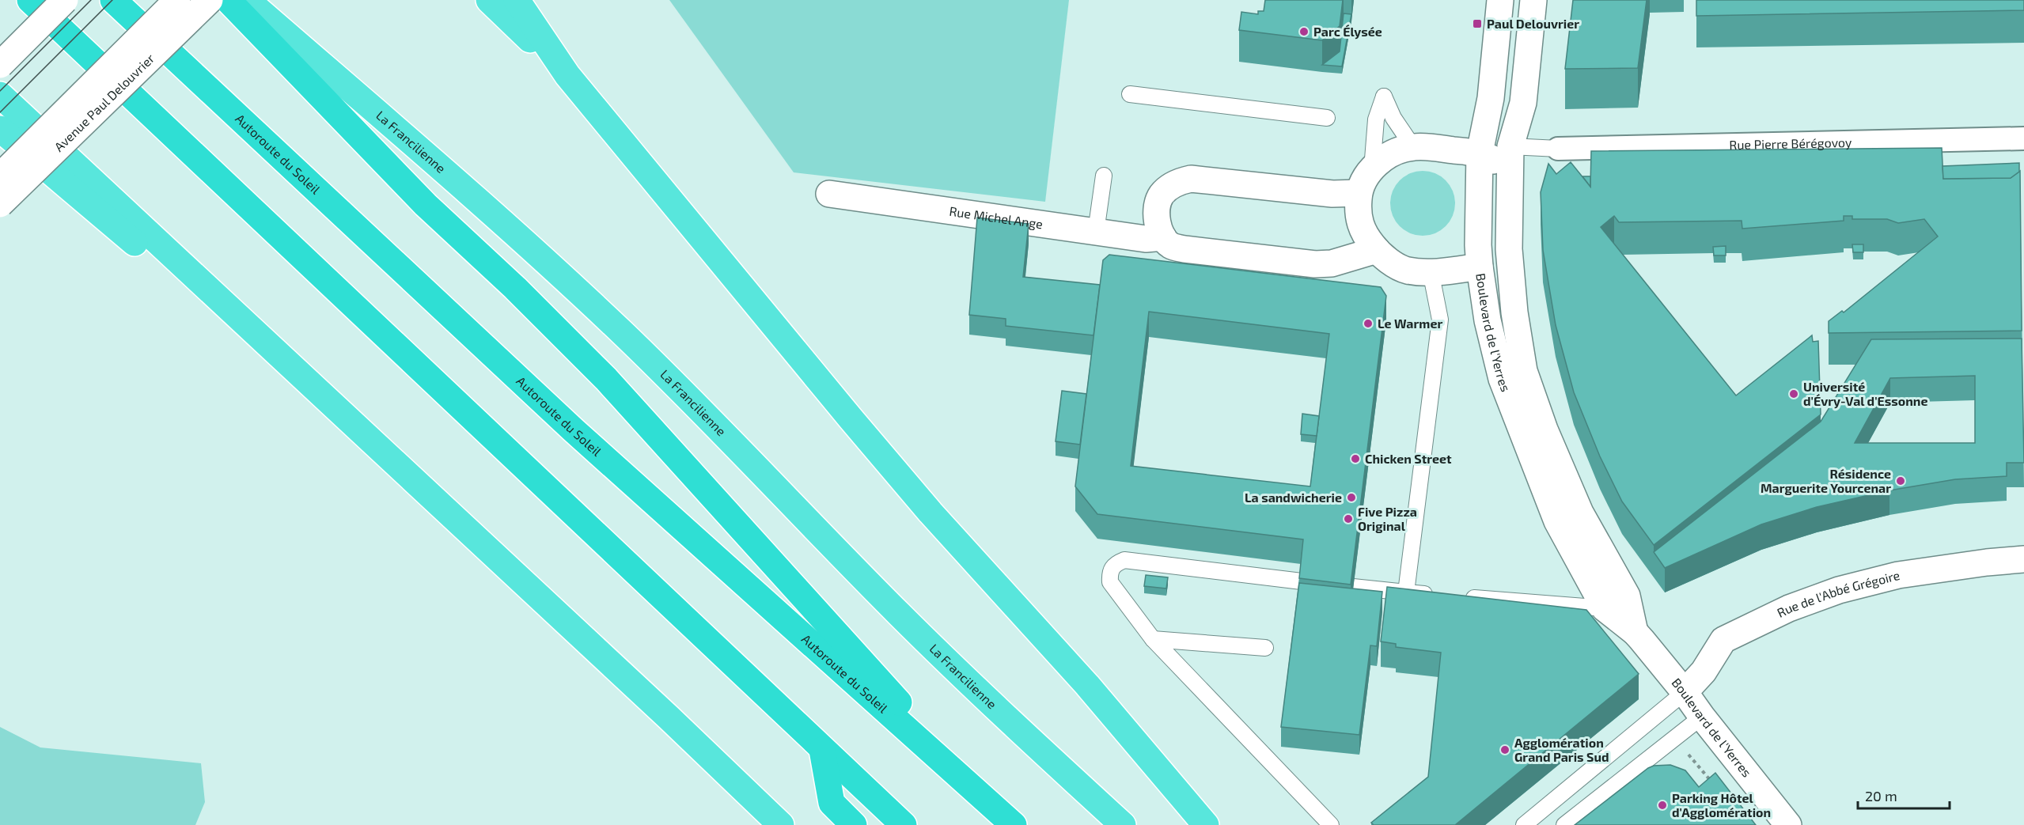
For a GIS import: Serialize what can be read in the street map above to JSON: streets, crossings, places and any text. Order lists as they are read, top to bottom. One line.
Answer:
{"streets":{"highway":["La Francilienne","Autoroute du Soleil"],"street":["Avenue Paul Delouvrier","Rue Pierre Bérégovoy","Rue Michel Ange","Boulevard de l'Yerres","Rue de l'Abbé Grégoire"]},"crossings":[["Boulevard de l'Yerres","Rue de l'Abbé Grégoire"]],"places":{"transit":["Paul Delouvrier"],"other":["Parc Élysée","Le Warmer","Université d'Évry-Val d'Essonne","Chicken Street","Résidence Marguerite Yourcenar","La sandwicherie","Five Pizza Original","Agglomération Grand Paris Sud","Parking Hôtel d'Agglomération"]},"scale_bar":"20 m"}
